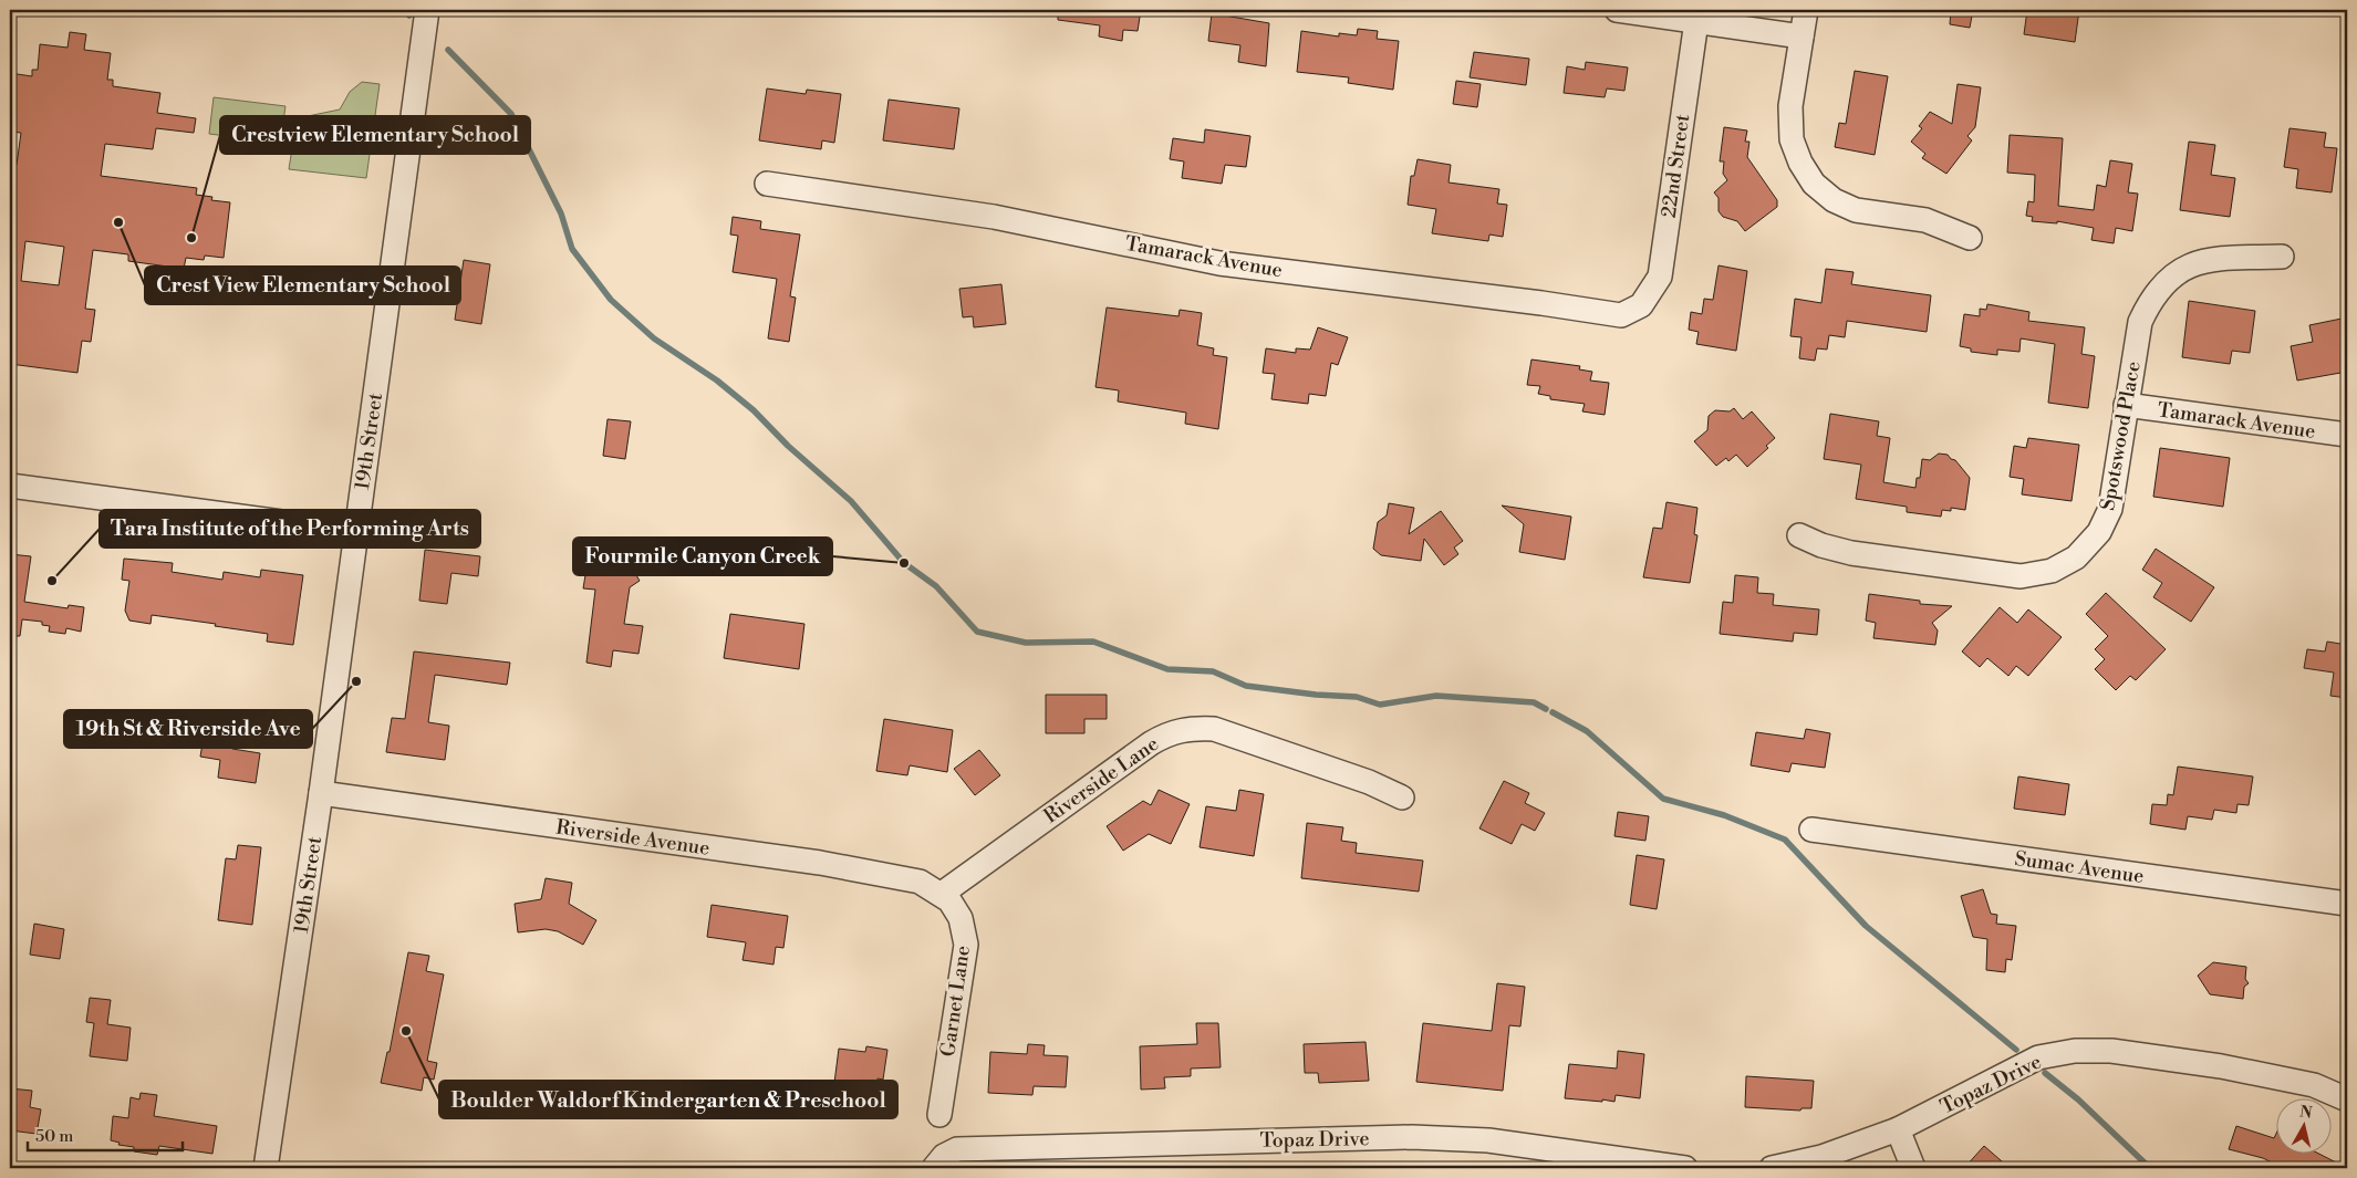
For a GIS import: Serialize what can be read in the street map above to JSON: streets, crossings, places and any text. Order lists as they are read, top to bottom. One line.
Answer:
{"streets":{"street":["22nd Street","Tamarack Avenue","Spotswood Place","19th Street","Riverside Lane","Riverside Avenue","Sumac Avenue","Garnet Lane","Topaz Drive"]},"crossings":[["22nd Street","Tamarack Avenue"],["Tamarack Avenue","Spotswood Place"],["19th Street","Riverside Avenue"],["Riverside Lane","Riverside Avenue"],["Riverside Lane","Garnet Lane"],["Riverside Avenue","Garnet Lane"]],"places":["Crest View Elementary School","Crestview Elementary School","Fourmile Canyon Creek","Tara Institute of the Performing Arts","19th St & Riverside Ave","Boulder Waldorf Kindergarten & Preschool"],"scale_bar":"50 m","north":"top"}
